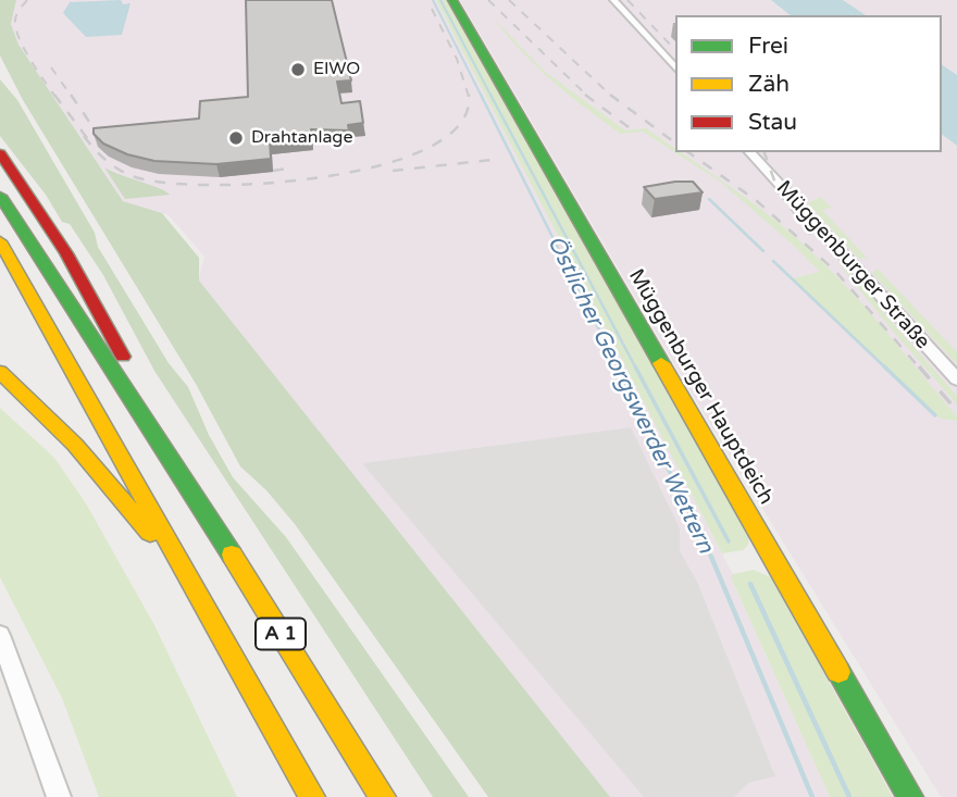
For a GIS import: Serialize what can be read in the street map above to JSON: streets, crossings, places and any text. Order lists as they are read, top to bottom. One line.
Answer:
{"streets":{"main road":["Müggenburger Hauptdeich","A 1"],"street":["Müggenburger Straße"]},"water":["Östlicher Georgswerder Wettern"],"places":["ElWO","Drahtanlage"],"legend":["Frei","Zäh","Stau"]}
